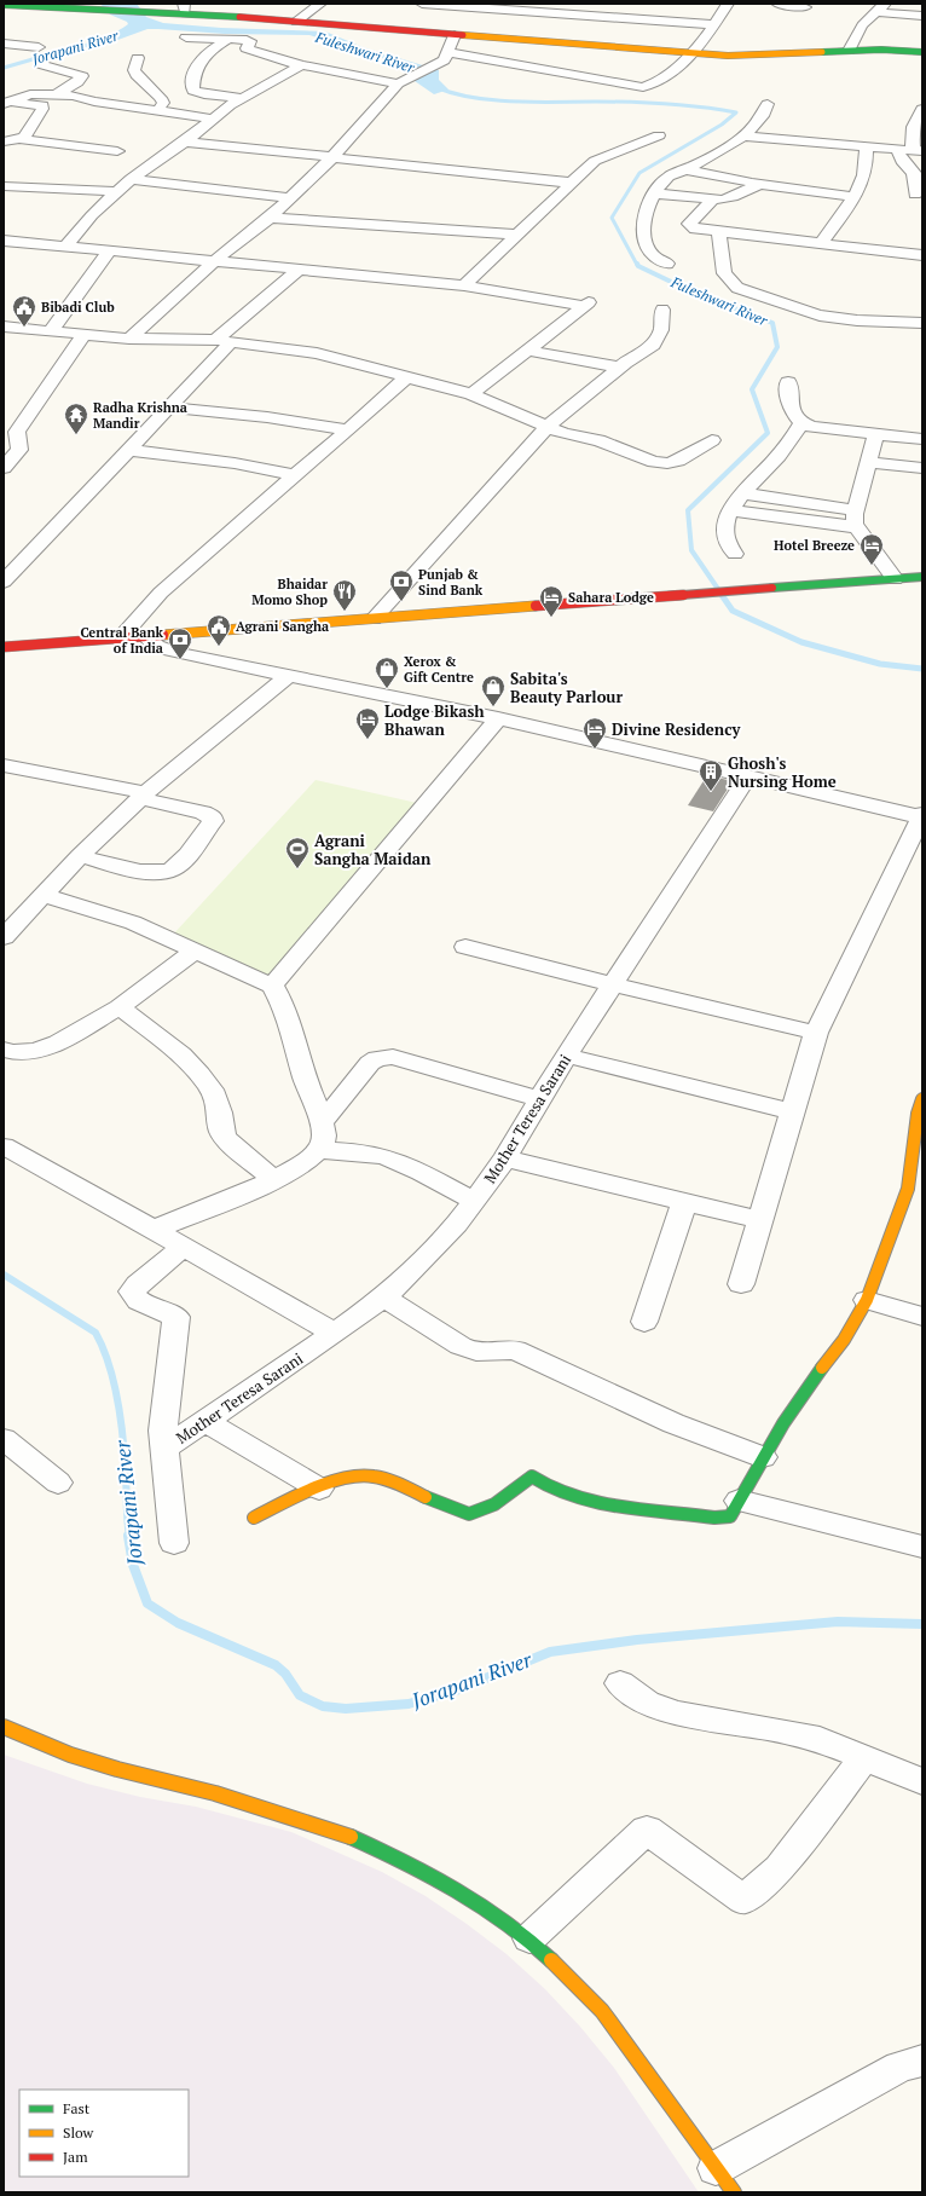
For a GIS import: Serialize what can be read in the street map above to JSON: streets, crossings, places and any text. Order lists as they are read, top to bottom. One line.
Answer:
{"streets":{"street":["Mother Teresa Sarani"]},"water":["Jorapani River","Fuleshwari River"],"places":{"public building":["Bibadi Club","Agrani Sangha"],"temple":["Radha Krishna Mandir"],"hotel":["Hotel Breeze","Sahara Lodge","Lodge Bikash Bhawan","Divine Residency"],"bank":["Punjab & Sind Bank","Central Bank of India"],"restaurant":["Bhaidar Momo Shop"],"shop":["Xerox & Gift Centre","Sabita's Beauty Parlour"],"building":["Ghosh's Nursing Home"],"sports":["Agrani Sangha Maidan"]},"legend":["Fast","Slow","Jam"]}
